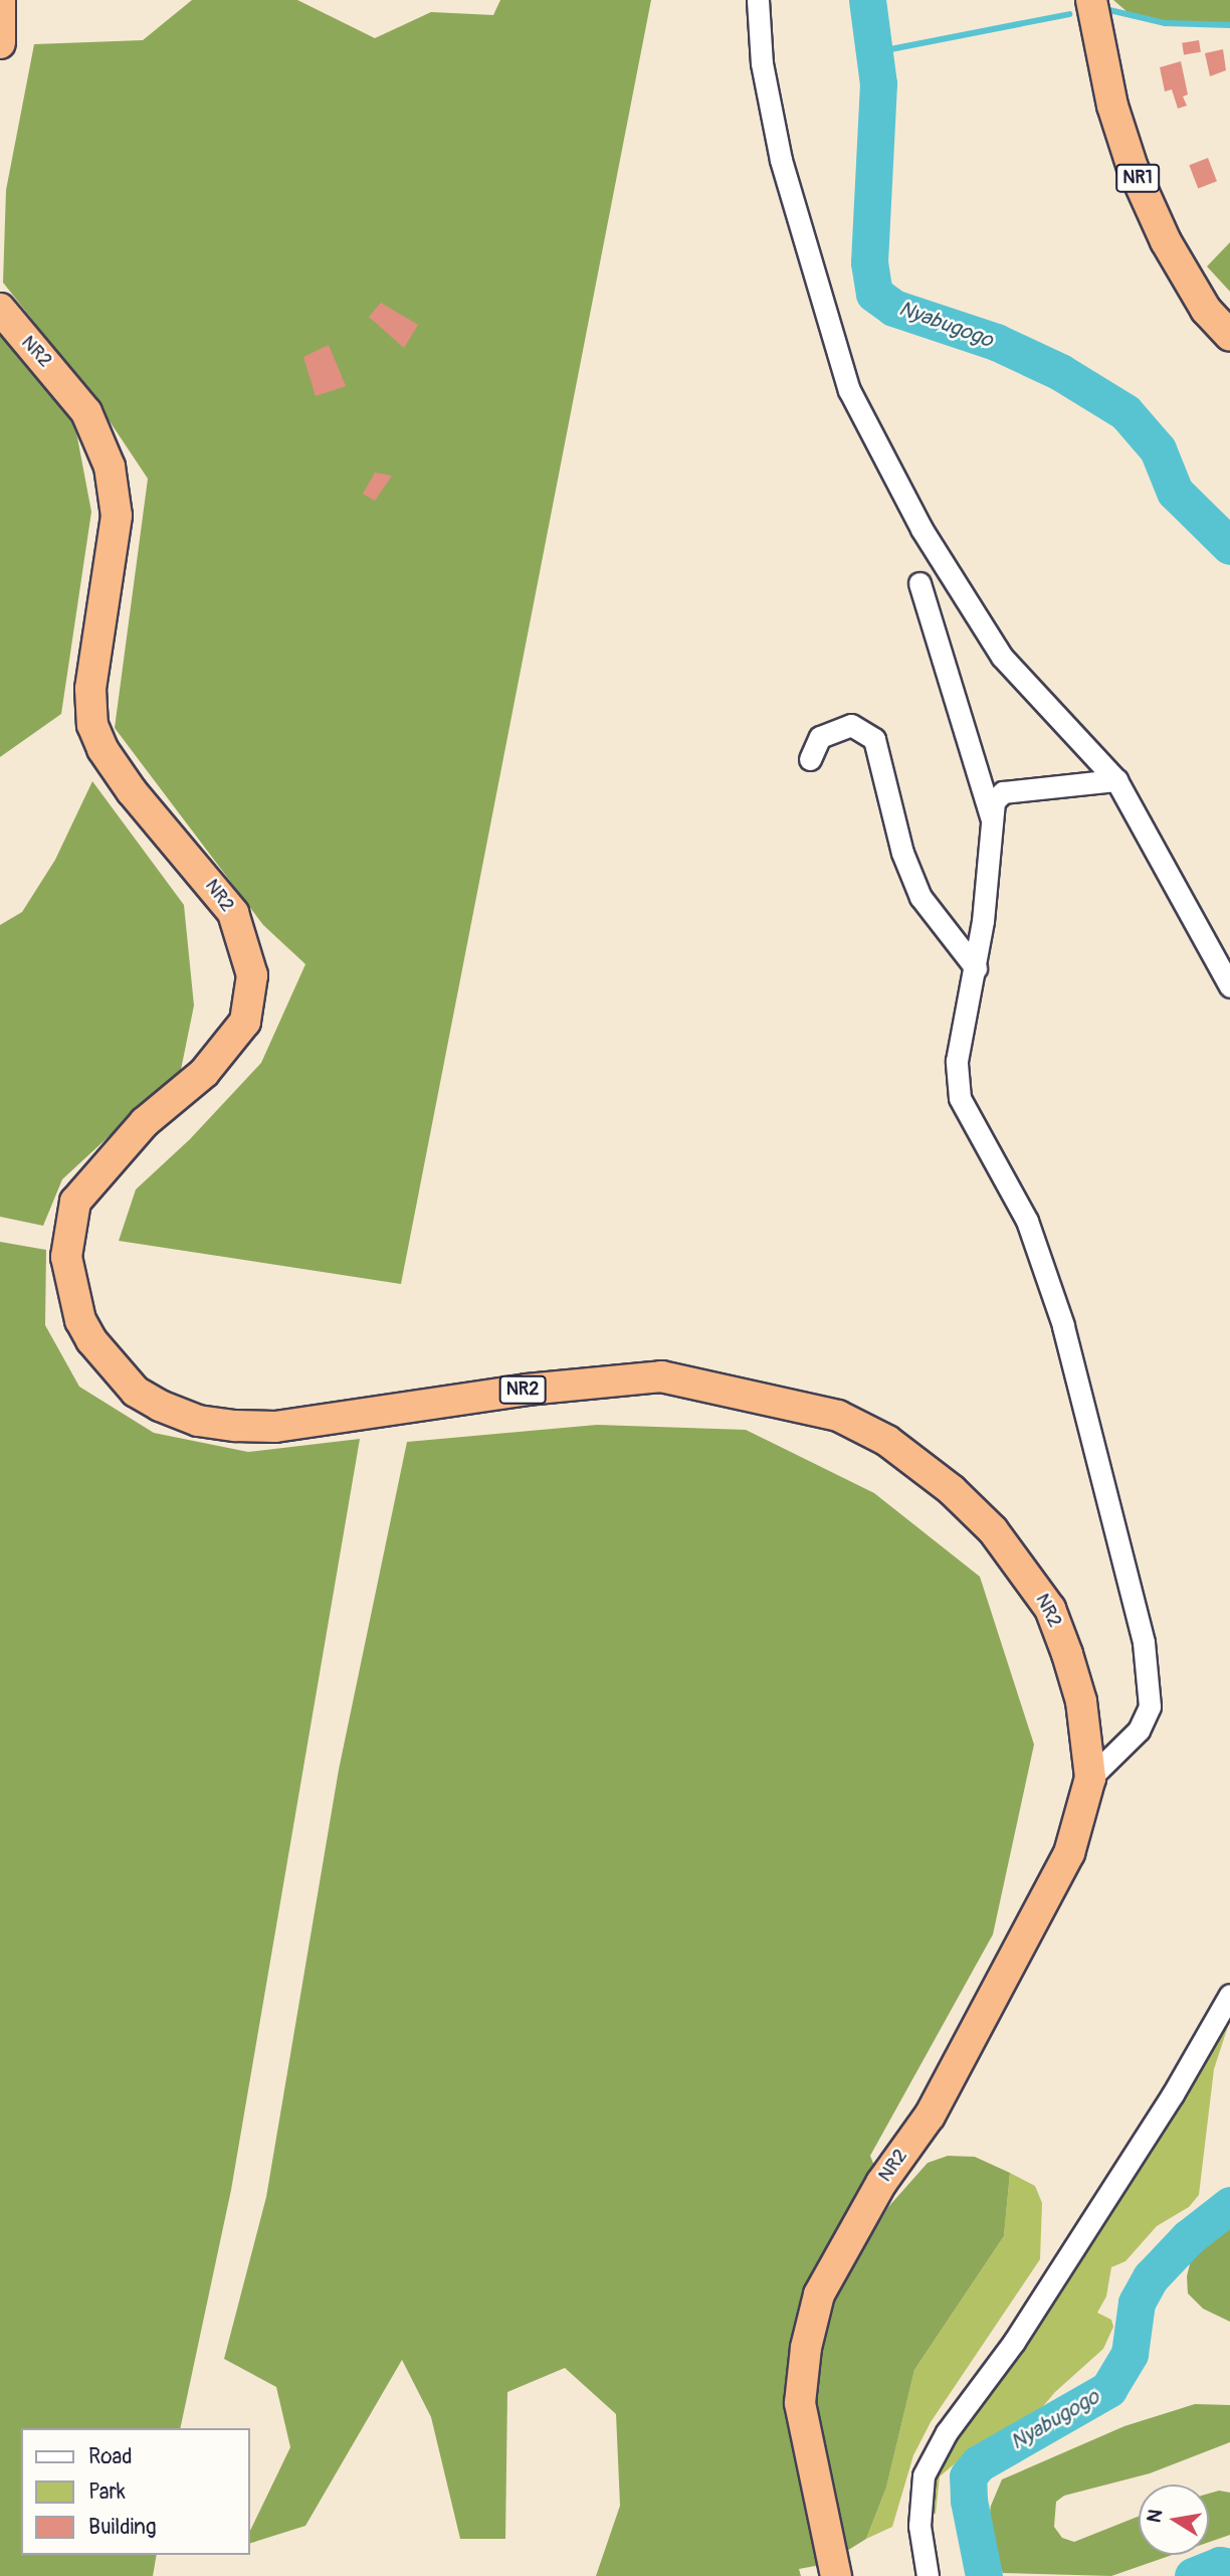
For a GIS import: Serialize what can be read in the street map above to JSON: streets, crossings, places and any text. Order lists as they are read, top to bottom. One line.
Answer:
{"streets":{"highway":["NR1","NR2"]},"water":["Nyabugogo"],"legend":["Road","Park","Building"],"north":"left"}
